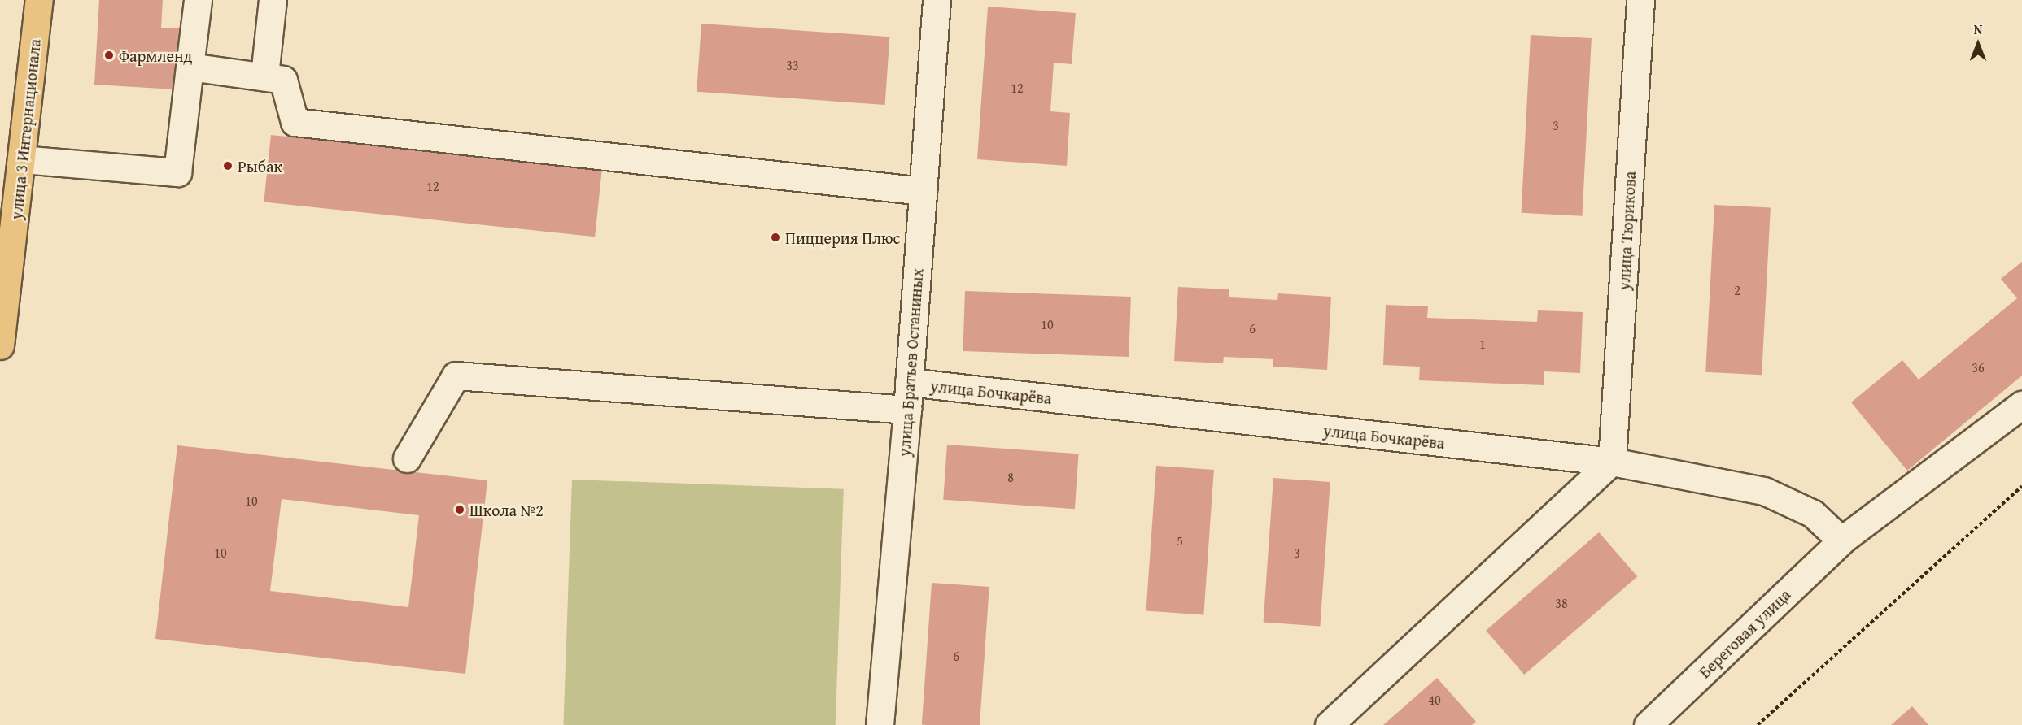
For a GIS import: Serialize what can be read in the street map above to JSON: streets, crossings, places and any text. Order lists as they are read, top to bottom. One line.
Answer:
{"streets":{"main road":["улица 3 Интернационала"],"street":["улица Тюрикова","улица Братьев Останиных","улица Бочкарёва","Береговая улица"]},"crossings":[["улица Тюрикова","улица Бочкарёва"],["улица Братьев Останиных","улица Бочкарёва"],["улица Бочкарёва","Береговая улица"]],"places":["Фармленд","Рыбак","Пиццерия Плюс","Школа №2"],"house_numbers":["33","12","3","12","2","10","6","1","36","8","10","5","10","3","38","6","40"],"north":"top"}
